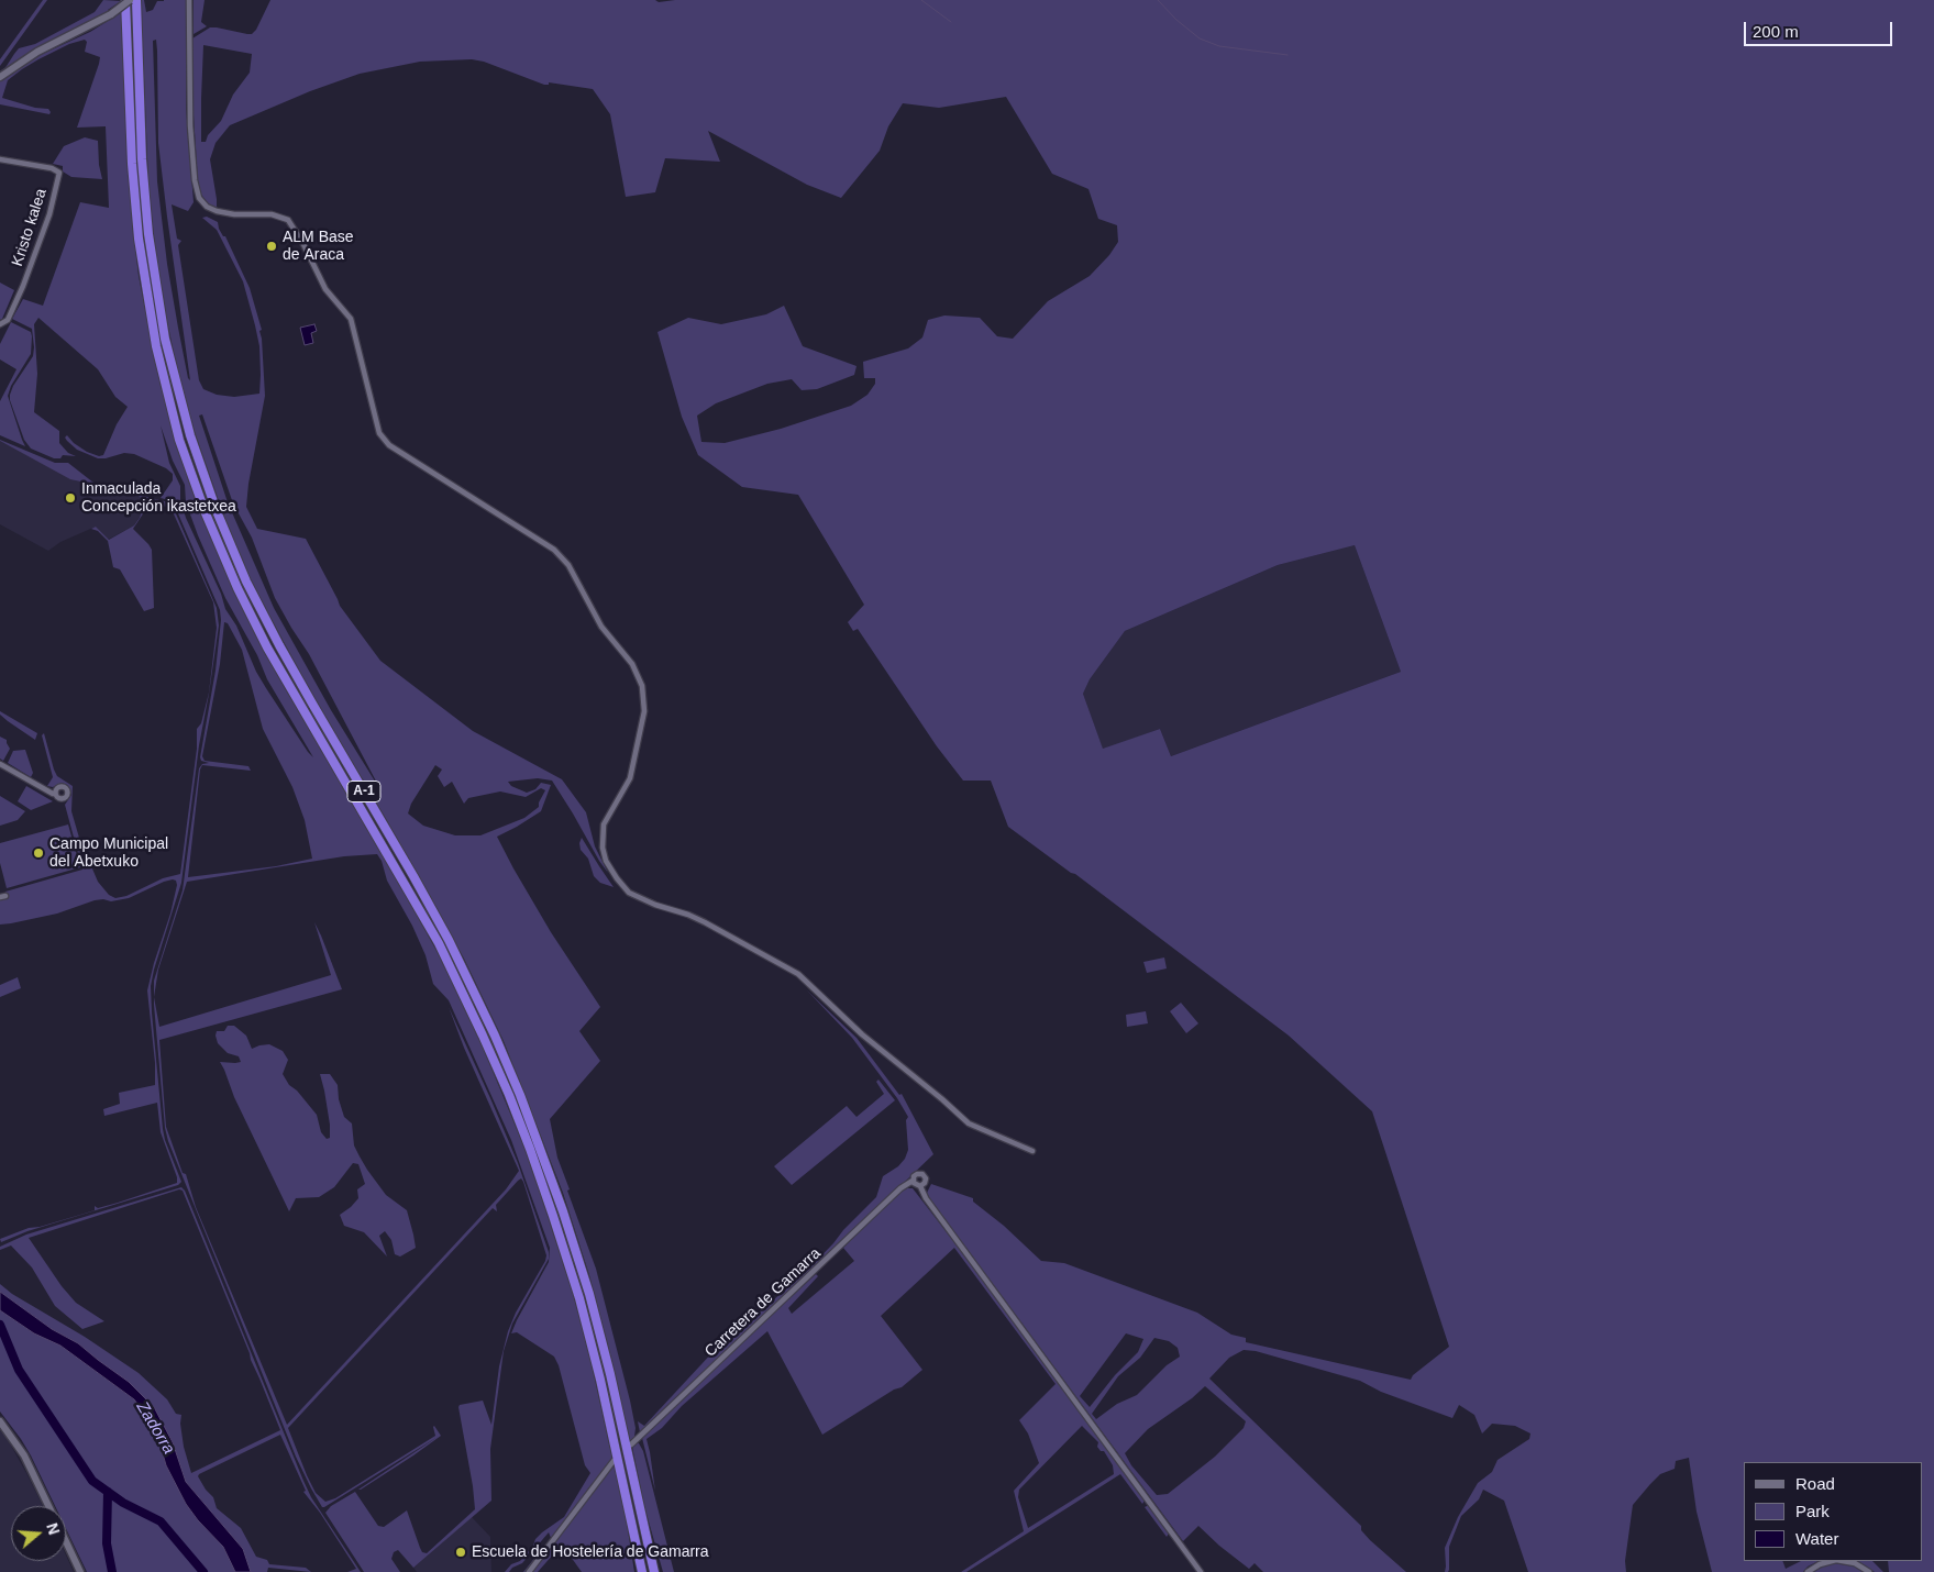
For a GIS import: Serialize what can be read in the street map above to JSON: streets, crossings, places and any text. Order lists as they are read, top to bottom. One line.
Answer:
{"streets":{"highway":["A-1"],"street":["Kristo kalea","Carretera de Gamarra"]},"water":["Zadorra"],"places":["ALM Base de Araca","Inmaculada Concepción ikastetxea","Campo Municipal del Abetxuko","Escuela de Hostelería de Gamarra"],"legend":["Road","Park","Water"],"scale_bar":"200 m","north":"right"}
